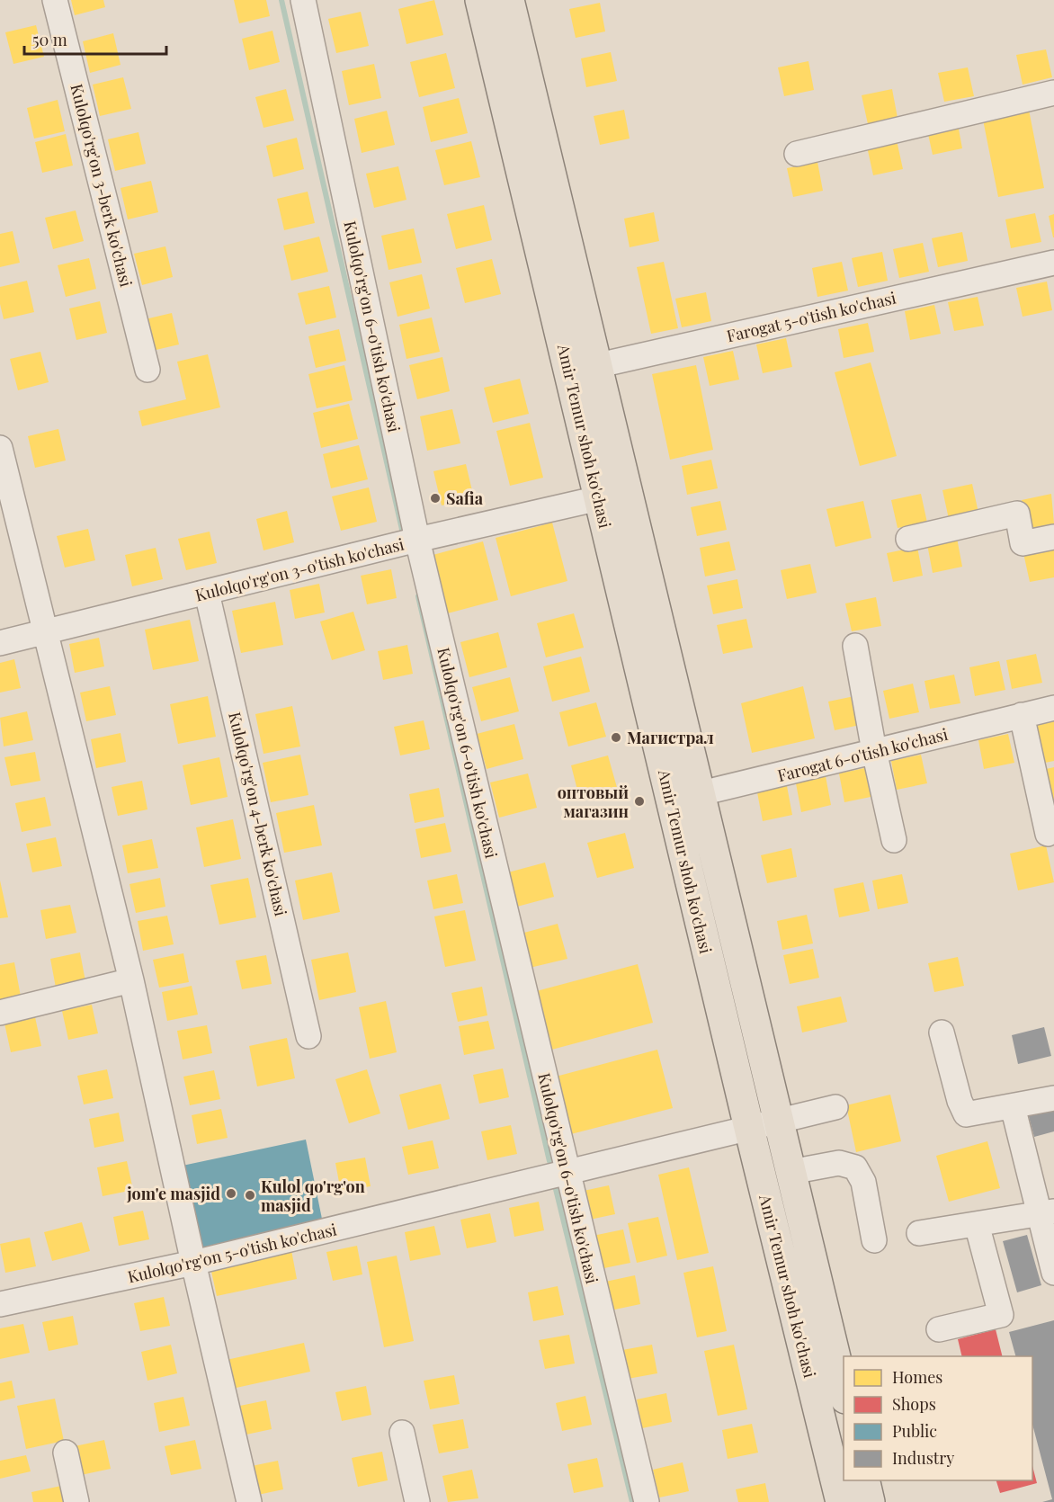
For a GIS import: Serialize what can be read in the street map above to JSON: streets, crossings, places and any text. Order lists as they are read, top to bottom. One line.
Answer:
{"streets":{"main road":["Amir Temur shoh ko'chasi"],"street":["Kulolqo'rg'on 3-berk ko'chasi","Farogat 5-o'tish ko'chasi","Kulolqo'rg'on 6-o'tish ko'chasi","Kulolqo'rg'on 3-o'tish ko'chasi","Farogat 6-o'tish ko'chasi","Kulolqo'rg'on 4-berk ko'chasi","Kulolqo'rg'on 5-o'tish ko'chasi"]},"crossings":[["Farogat 5-o'tish ko'chasi","Amir Temur shoh ko'chasi"],["Kulolqo'rg'on 6-o'tish ko'chasi","Kulolqo'rg'on 3-o'tish ko'chasi"],["Kulolqo'rg'on 6-o'tish ko'chasi","Kulolqo'rg'on 5-o'tish ko'chasi"],["Amir Temur shoh ko'chasi","Kulolqo'rg'on 3-o'tish ko'chasi"],["Amir Temur shoh ko'chasi","Farogat 6-o'tish ko'chasi"],["Amir Temur shoh ko'chasi","Kulolqo'rg'on 5-o'tish ko'chasi"],["Kulolqo'rg'on 3-o'tish ko'chasi","Kulolqo'rg'on 4-berk ko'chasi"]],"places":["Safia","Магистрал","оптовый магазин","jom'e masjid","Kulol qo'rg'on masjid"],"legend":["Homes","Shops","Public","Industry"],"scale_bar":"50 m"}
